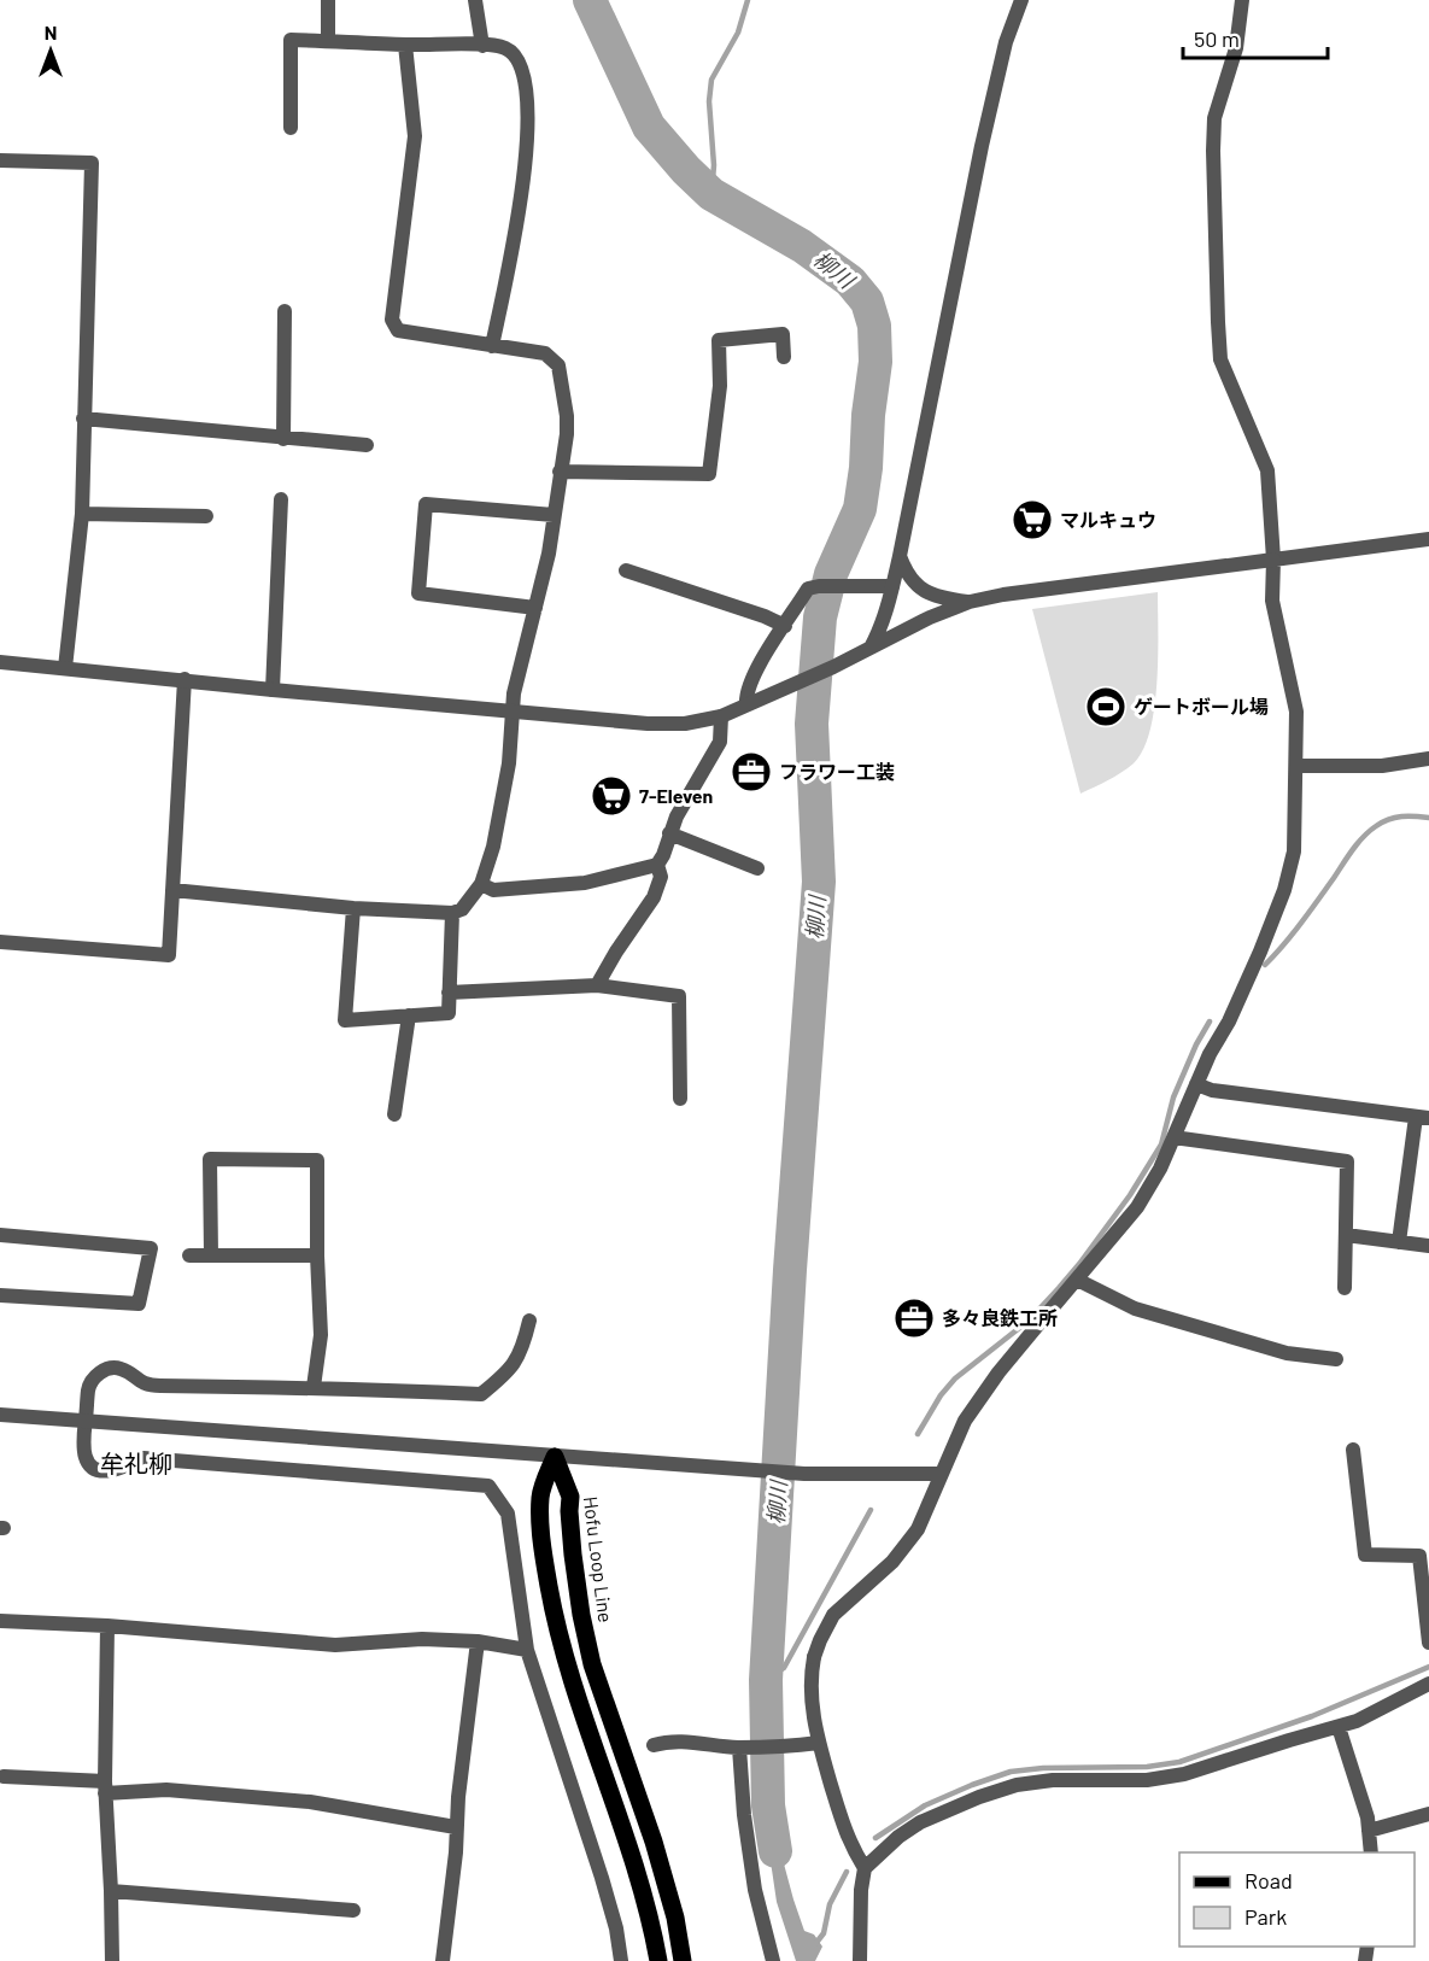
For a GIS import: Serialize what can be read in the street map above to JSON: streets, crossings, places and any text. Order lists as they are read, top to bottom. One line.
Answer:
{"streets":{"main road":["Hofu Loop Line"]},"districts":["牟礼柳"],"water":["柳川"],"places":{"supermarket":["マルキュウ","7-Eleven"],"sports":["ゲートボール場"],"office":["フラワー工装","多々良鉄工所"]},"legend":["Road","Park"],"scale_bar":"50 m","north":"top"}
